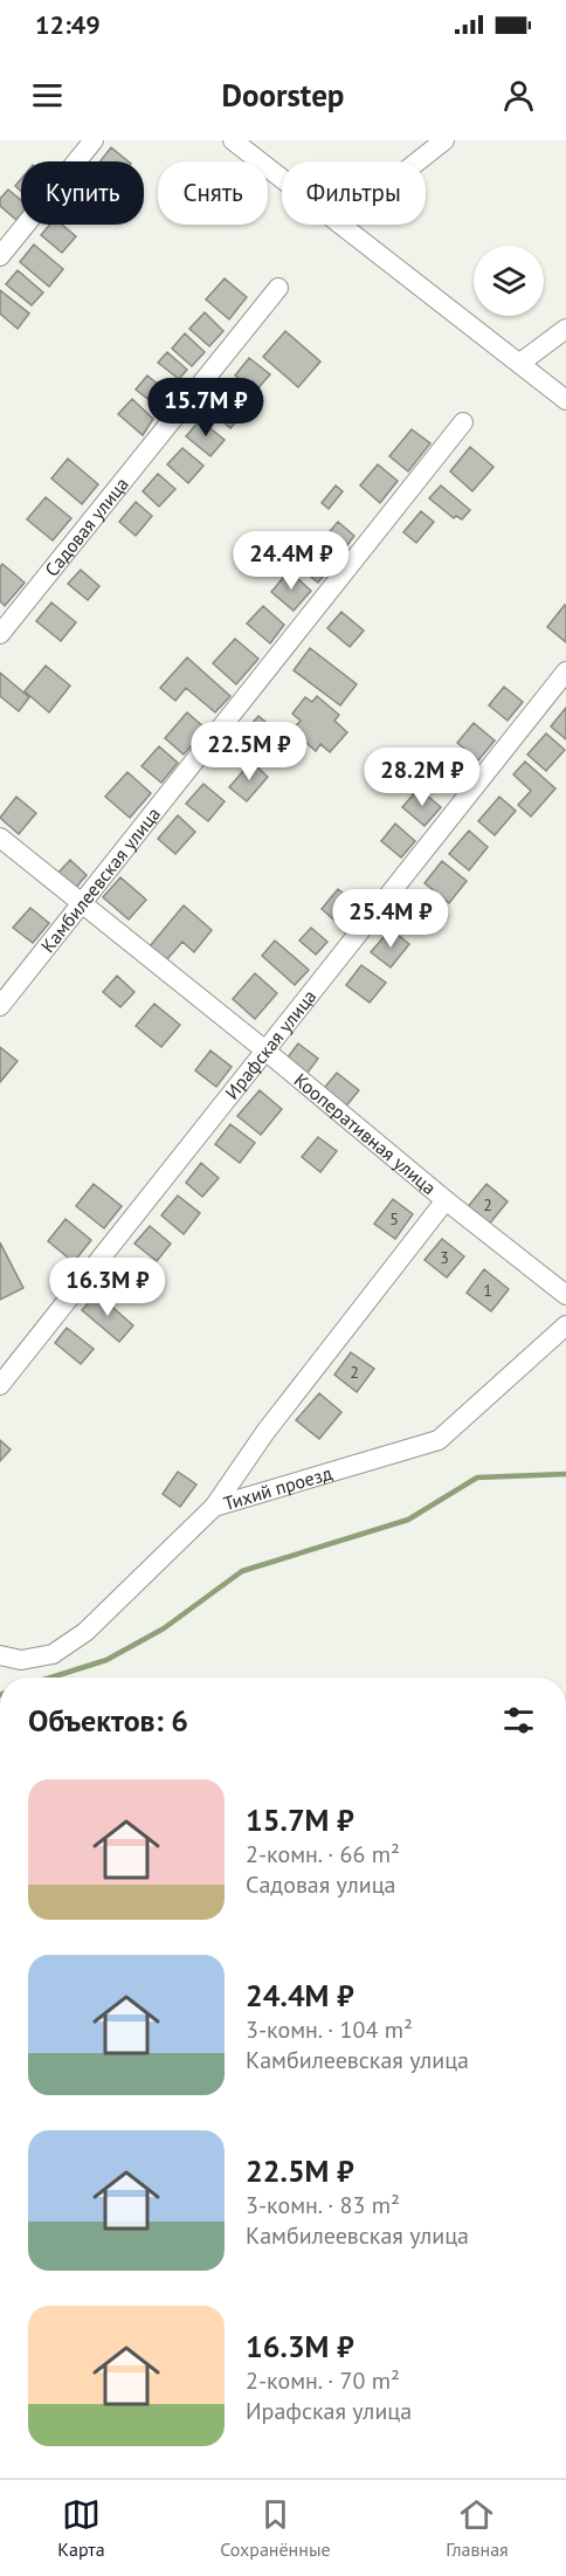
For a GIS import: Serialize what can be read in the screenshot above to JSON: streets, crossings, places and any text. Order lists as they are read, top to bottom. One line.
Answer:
{"streets":{"street":["Садовая улица","Камбилеевская улица","Ирафская улица","Кооперативная улица","Тихий проезд"]},"crossings":[["Камбилеевская улица","Кооперативная улица"],["Ирафская улица","Кооперативная улица"]],"house_numbers":["2","5","3","1","2"],"page":{"status":"12:49","header":"Doorstep","chip":["Купить","Снять","Фильтры"],"price":["15.7M ₽","24.4M ₽","22.5M ₽","28.2M ₽","25.4M ₽","16.3M ₽"],"heading":"Объектов: 6","list":[{"name":"15.7M ₽","note":"2-комн. · 66 m² · Садовая улица"},{"name":"24.4M ₽","note":"3-комн. · 104 m² · Камбилеевская улица"},{"name":"22.5M ₽","note":"3-комн. · 83 m² · Камбилеевская улица"},{"name":"16.3M ₽","note":"2-комн. · 70 m² · Ирафская улица"}],"tabs":["Карта","Сохранённые","Главная"]}}
